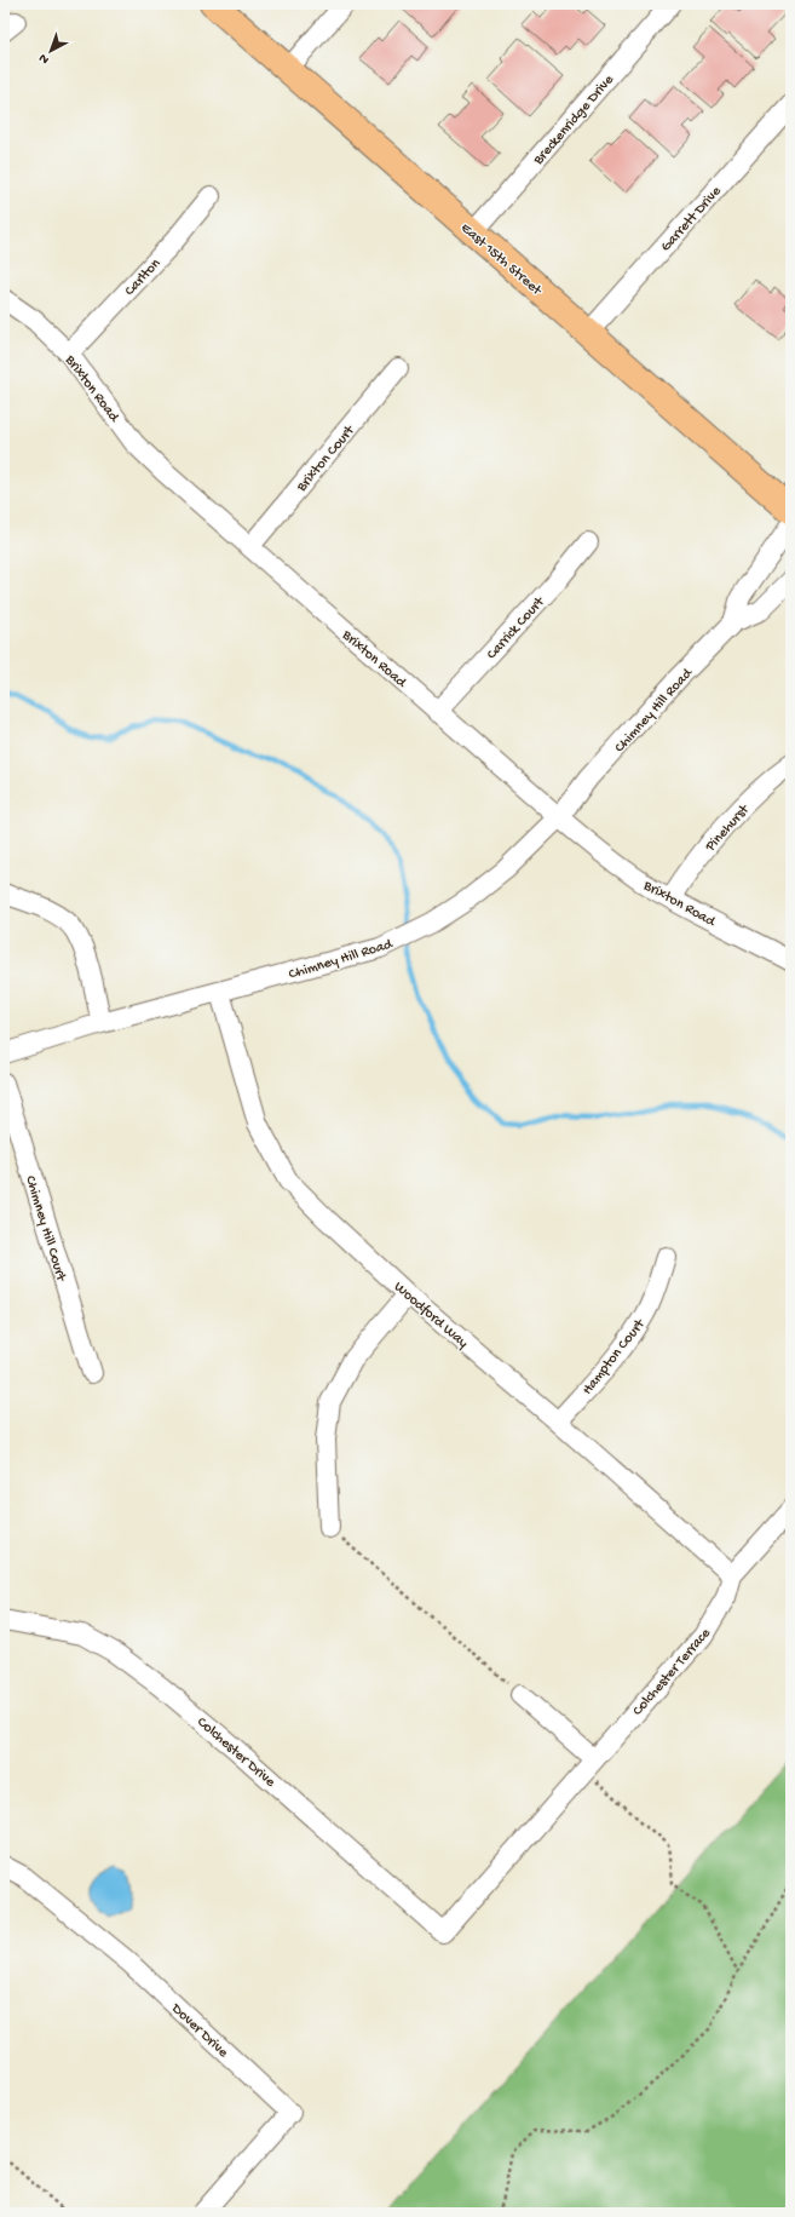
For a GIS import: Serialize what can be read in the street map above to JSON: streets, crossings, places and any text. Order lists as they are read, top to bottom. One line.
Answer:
{"streets":{"main road":["East 15th Street"],"street":["Breckenridge Drive","Garrett Drive","Carlton","Brixton Road","Brixton Court","Carrick Court","Chimney Hill Road","Pinehurst","Chimney Hill Court","Woodford Way","Hampton Court","Colchester Terrace","Colchester Drive","Dover Drive"]},"crossings":[["Breckenridge Drive","East 15th Street"],["Garrett Drive","East 15th Street"],["Carlton","Brixton Road"],["Brixton Road","Brixton Court"],["Brixton Road","Carrick Court"],["Brixton Road","Chimney Hill Road"],["Brixton Road","Pinehurst"],["Chimney Hill Road","Woodford Way"],["Woodford Way","Hampton Court"],["Woodford Way","Colchester Terrace"],["Colchester Terrace","Colchester Drive"]],"north":"bottom left"}
